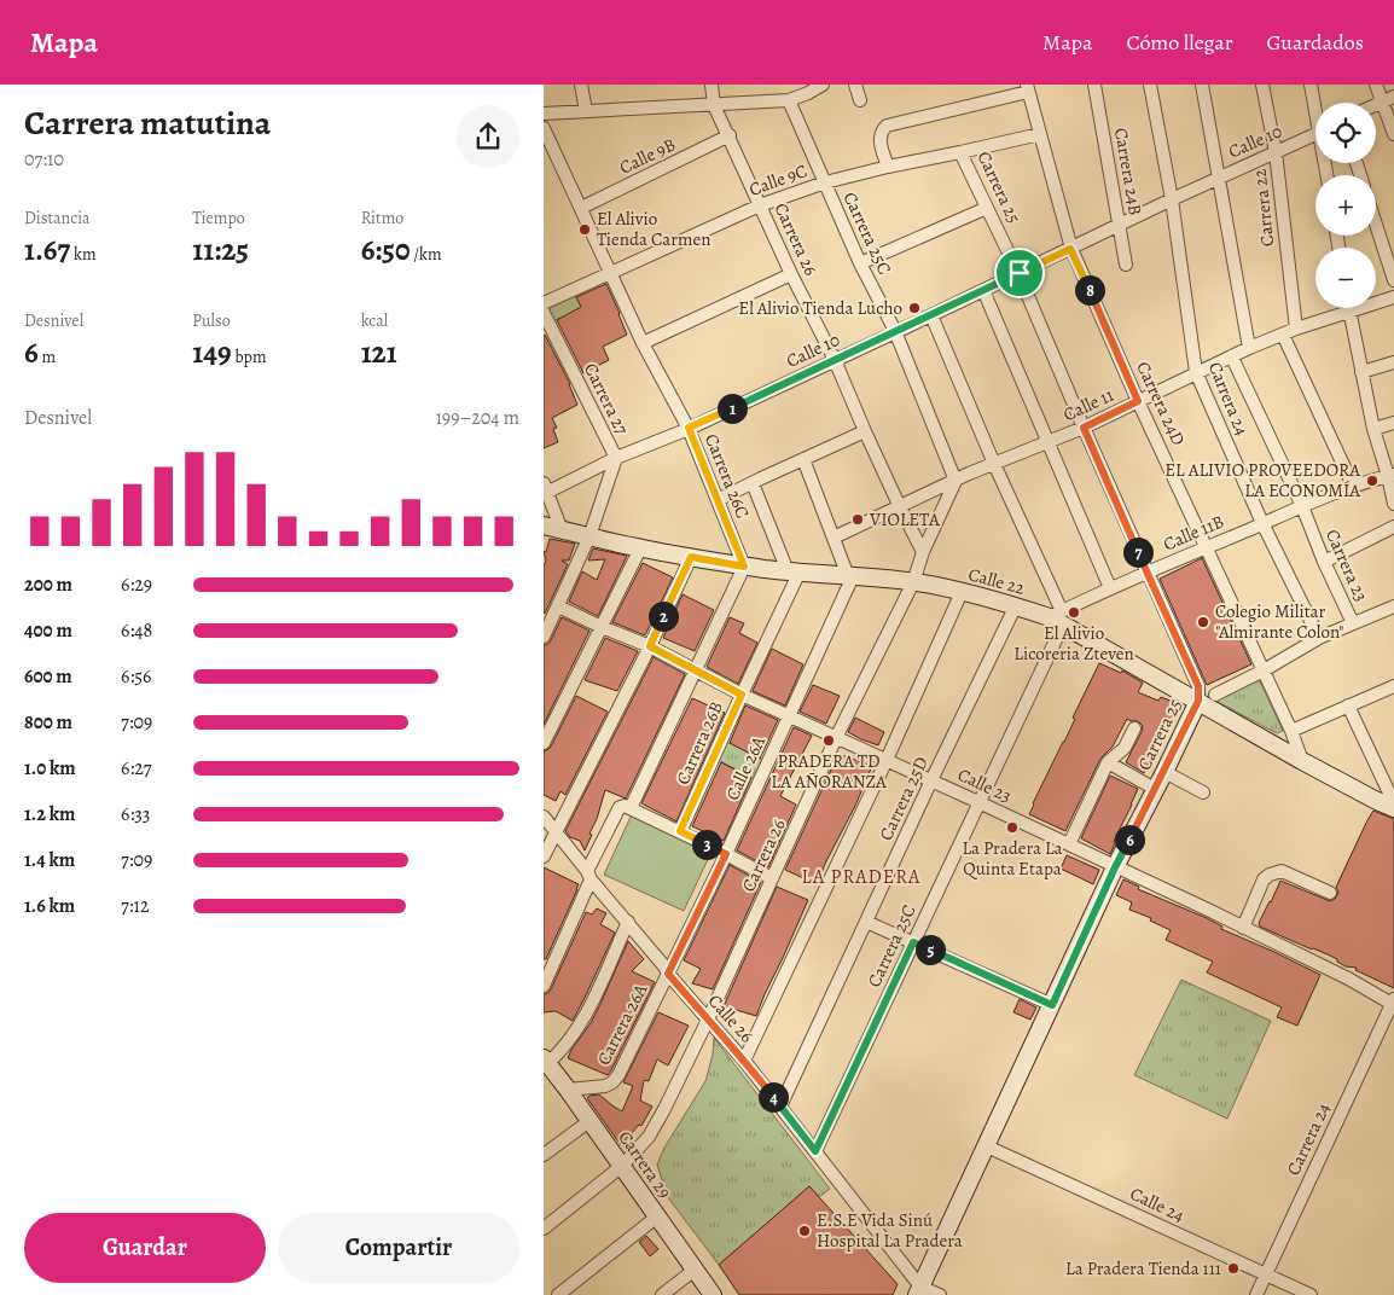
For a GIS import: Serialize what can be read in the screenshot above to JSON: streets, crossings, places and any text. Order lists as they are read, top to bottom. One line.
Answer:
{"streets":{"street":["Calle 10","Calle 9B","Carrera 24B","Calle 9C","Carrera 25","Carrera 22","Carrera 25C","Carrera 26","Carrera 27","Carrera 24","Carrera 24D","Calle 11","Carrera 26C","Calle 11B","Carrera 23","Calle 22","Carrera 26B","Calle 26A","Calle 23","Carrera 25D","Calle 26","Carrera 26A","Carrera 29","Calle 24"]},"crossings":[["Calle 10","Carrera 24B"],["Calle 10","Carrera 25"],["Calle 10","Carrera 22"],["Calle 10","Carrera 25C"],["Calle 10","Carrera 26"],["Calle 10","Carrera 27"],["Calle 10","Carrera 24"],["Calle 10","Carrera 24D"],["Calle 10","Carrera 26C"],["Calle 9B","Carrera 26"],["Calle 9B","Carrera 26C"],["Calle 9C","Carrera 25"],["Calle 9C","Carrera 25C"],["Calle 9C","Carrera 26"],["Calle 9C","Carrera 24D"],["Calle 9C","Carrera 26C"],["Carrera 25","Calle 11"],["Carrera 25","Calle 11B"],["Carrera 25","Calle 22"],["Carrera 25","Calle 23"],["Carrera 25","Calle 26"],["Carrera 25","Calle 24"],["Carrera 22","Calle 11"],["Carrera 25C","Carrera 26"],["Carrera 25C","Calle 11"],["Carrera 25C","Calle 11B"],["Carrera 25C","Calle 22"],["Carrera 25C","Calle 23"],["Carrera 25C","Calle 26"],["Carrera 26","Calle 11"],["Carrera 26","Calle 22"],["Carrera 26","Calle 23"],["Carrera 26","Calle 26"],["Carrera 26","Carrera 29"],["Carrera 27","Calle 22"],["Carrera 27","Calle 23"],["Carrera 24","Calle 11"],["Carrera 24","Calle 11B"],["Carrera 24","Calle 23"],["Carrera 24","Calle 24"],["Carrera 24D","Calle 11"],["Carrera 24D","Calle 11B"],["Carrera 24D","Calle 22"],["Calle 11","Carrera 23"],["Carrera 26C","Calle 22"],["Calle 11B","Carrera 23"],["Calle 11B","Calle 22"],["Calle 22","Carrera 26B"],["Calle 22","Calle 26A"],["Calle 22","Carrera 25D"],["Carrera 26B","Calle 23"],["Calle 26A","Calle 23"],["Calle 26A","Calle 26"],["Calle 26A","Carrera 26A"],["Calle 23","Carrera 25D"],["Carrera 25D","Calle 26"],["Calle 26","Carrera 26A"],["Carrera 26A","Carrera 29"]],"districts":["LA PRADERA"],"places":["El Alivio Tienda Carmen","El Alivio Tienda Lucho","EL ALIVIO PROVEEDORA LA ECONOMÍA","VIOLETA","El Alivio Licoreria Zteven","Colegio Militar \"Almirante Colon\"","PRADERA TD LA AÑORANZA","La Pradera La Quinta Etapa","E.S.E Vida Sinú Hospital La Pradera","La Pradera Tienda 111"],"page":{"header":"Mapa","nav":["Mapa","Cómo llegar","Guardados"],"heading":["Carrera matutina","07:10"],"map_buttons":["+","−"],"stats":[["Distancia","1.67 km"],["Tiempo","11:25"],["Ritmo","6:50 /km"],["Desnivel","6 m"],["Pulso","149 bpm"],["kcal","121"]],"pins":["8","1","7","2","6","3","5","4"],"chart":["Desnivel","199–204 m"],"list":[{"name":"200 m","note":"6:29"},{"name":"400 m","note":"6:48"},{"name":"600 m","note":"6:56"},{"name":"800 m","note":"7:09"},{"name":"1.0 km","note":"6:27"},{"name":"1.2 km","note":"6:33"},{"name":"1.4 km","note":"7:09"},{"name":"1.6 km","note":"7:12"}],"buttons":["Guardar","Compartir"]}}
